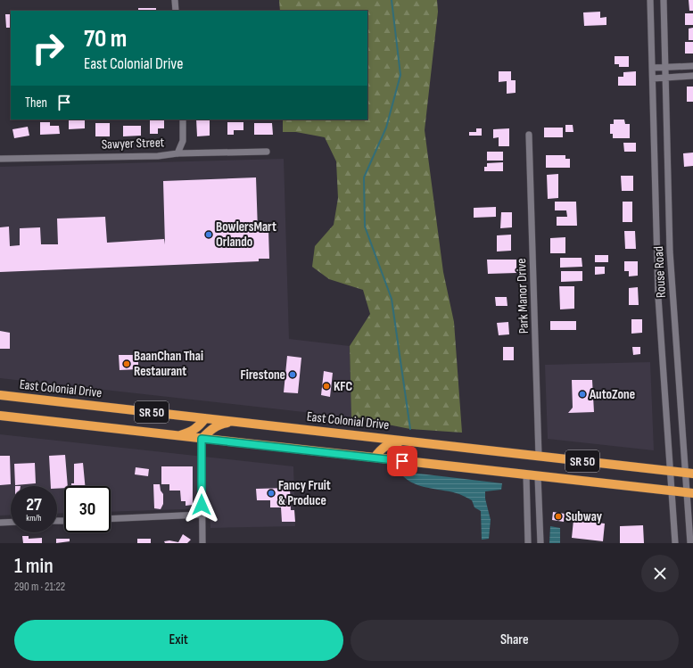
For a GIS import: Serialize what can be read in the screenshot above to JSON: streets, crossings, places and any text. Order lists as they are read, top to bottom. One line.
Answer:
{"streets":{"highway":["East Colonial Drive","SR 50"],"street":["Sawyer Street","Rouse Road","Park Manor Drive"]},"crossings":[["Rouse Road","East Colonial Drive"],["Rouse Road","SR 50"],["Park Manor Drive","East Colonial Drive"]],"places":["BowlersMart Orlando","BaanChan Thai Restaurant","Firestone","KFC","AutoZone","Fancy Fruit & Produce","Subway"],"page":{"turn":["70 m","East Colonial Drive"],"then":"Then","speed":"27 km/h","limit":"30","heading":["1 min","290 m · 21:22"],"buttons":["Exit","Share"]}}
